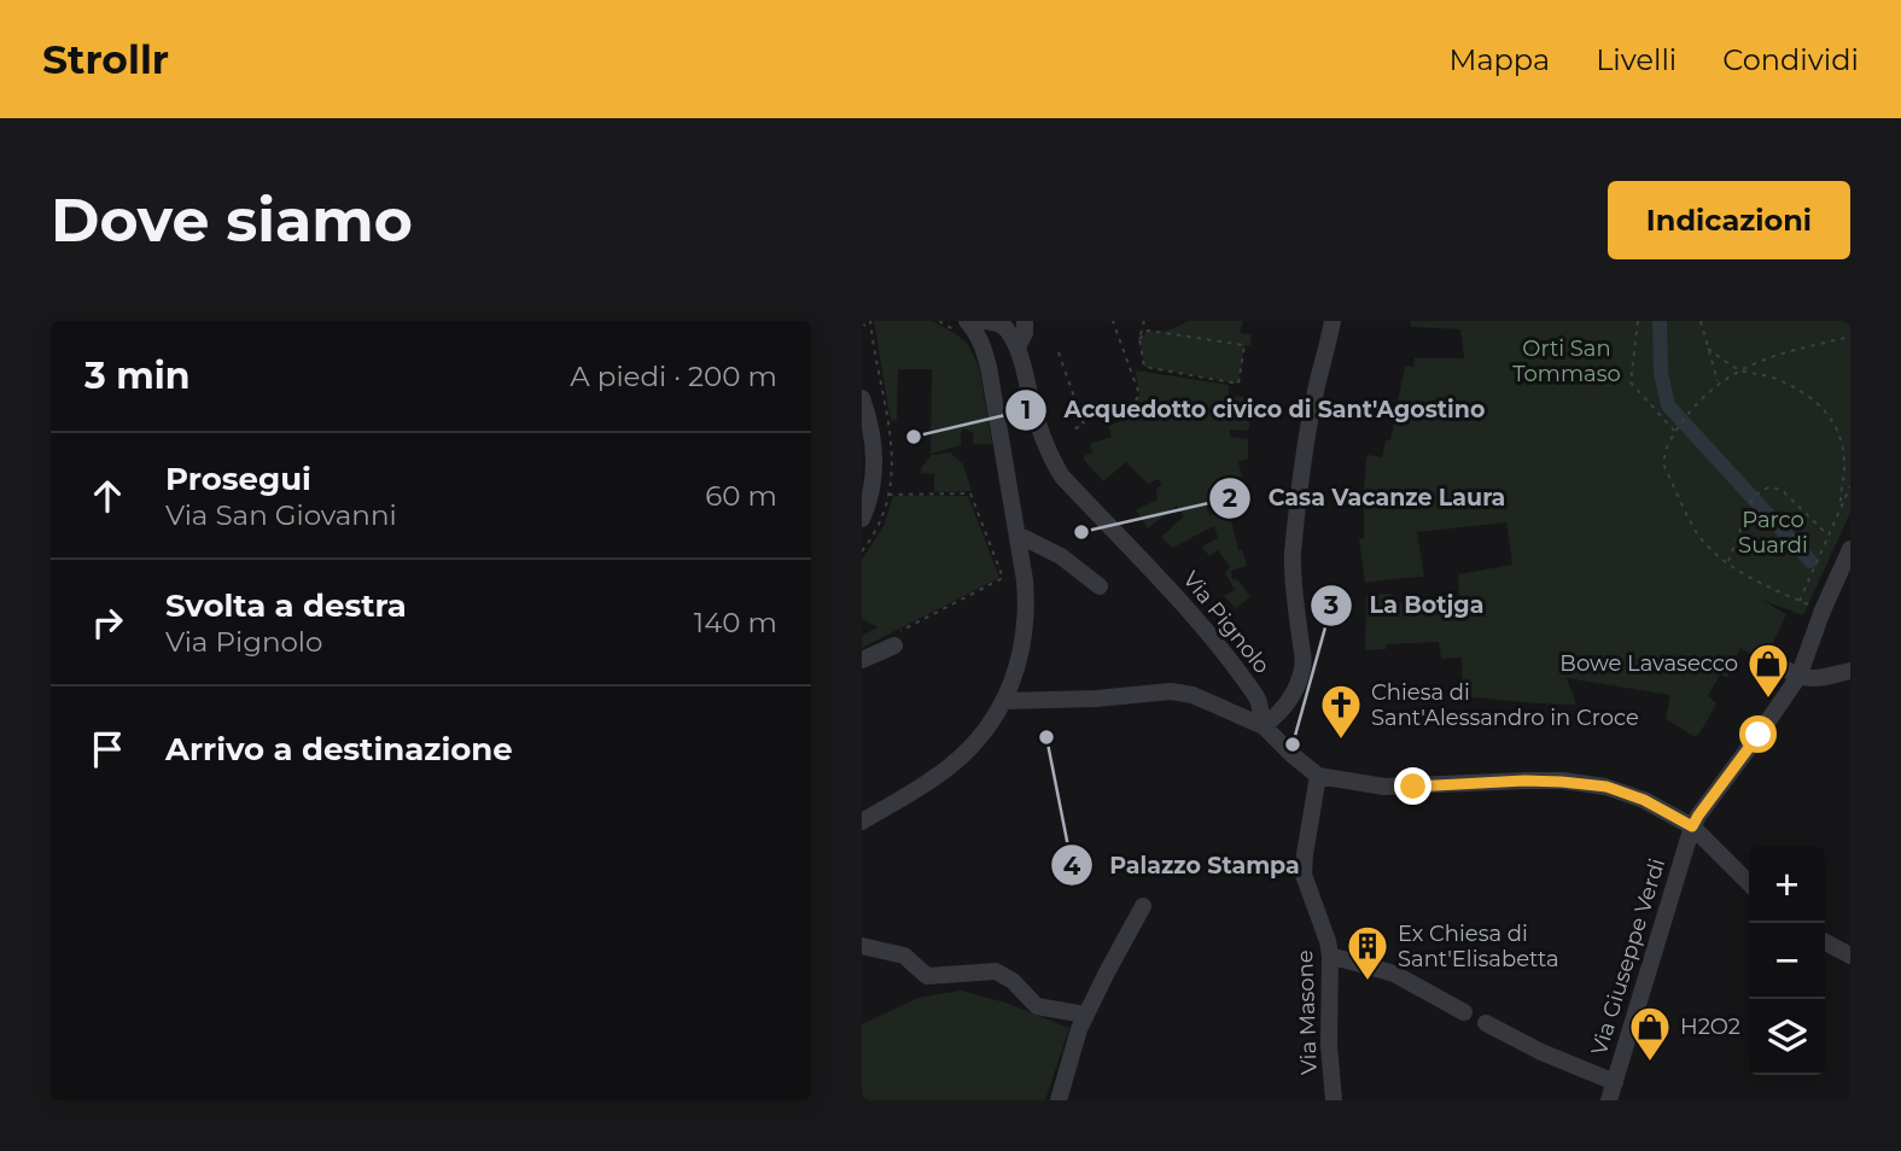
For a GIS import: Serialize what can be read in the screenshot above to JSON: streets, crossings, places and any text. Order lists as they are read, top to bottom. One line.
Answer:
{"streets":{"street":["Via Pignolo","Via Giuseppe Verdi","Via Masone"]},"crossings":[["Via Pignolo","Via Masone"]],"parks":["Orti San Tommaso","Parco Suardi"],"places":{"other":["Acquedotto civico di Sant'Agostino","Casa Vacanze Laura","Palazzo Stampa","La Botjga"],"shop":["Bowe Lavasecco","H2O2"],"church":["Chiesa di Sant'Alessandro in Croce"],"building":["Ex Chiesa di Sant'Elisabetta"]},"page":{"header":"Strollr","nav":["Mappa","Livelli","Condividi"],"buttons":"Indicazioni","title":"Dove siamo","heading":["3 min","A piedi · 200 m"],"list":[["Prosegui","Via San Giovanni","60 m"],["Svolta a destra","Via Pignolo","140 m"],"Arrivo a destinazione"],"map_buttons":["+","−"]}}
